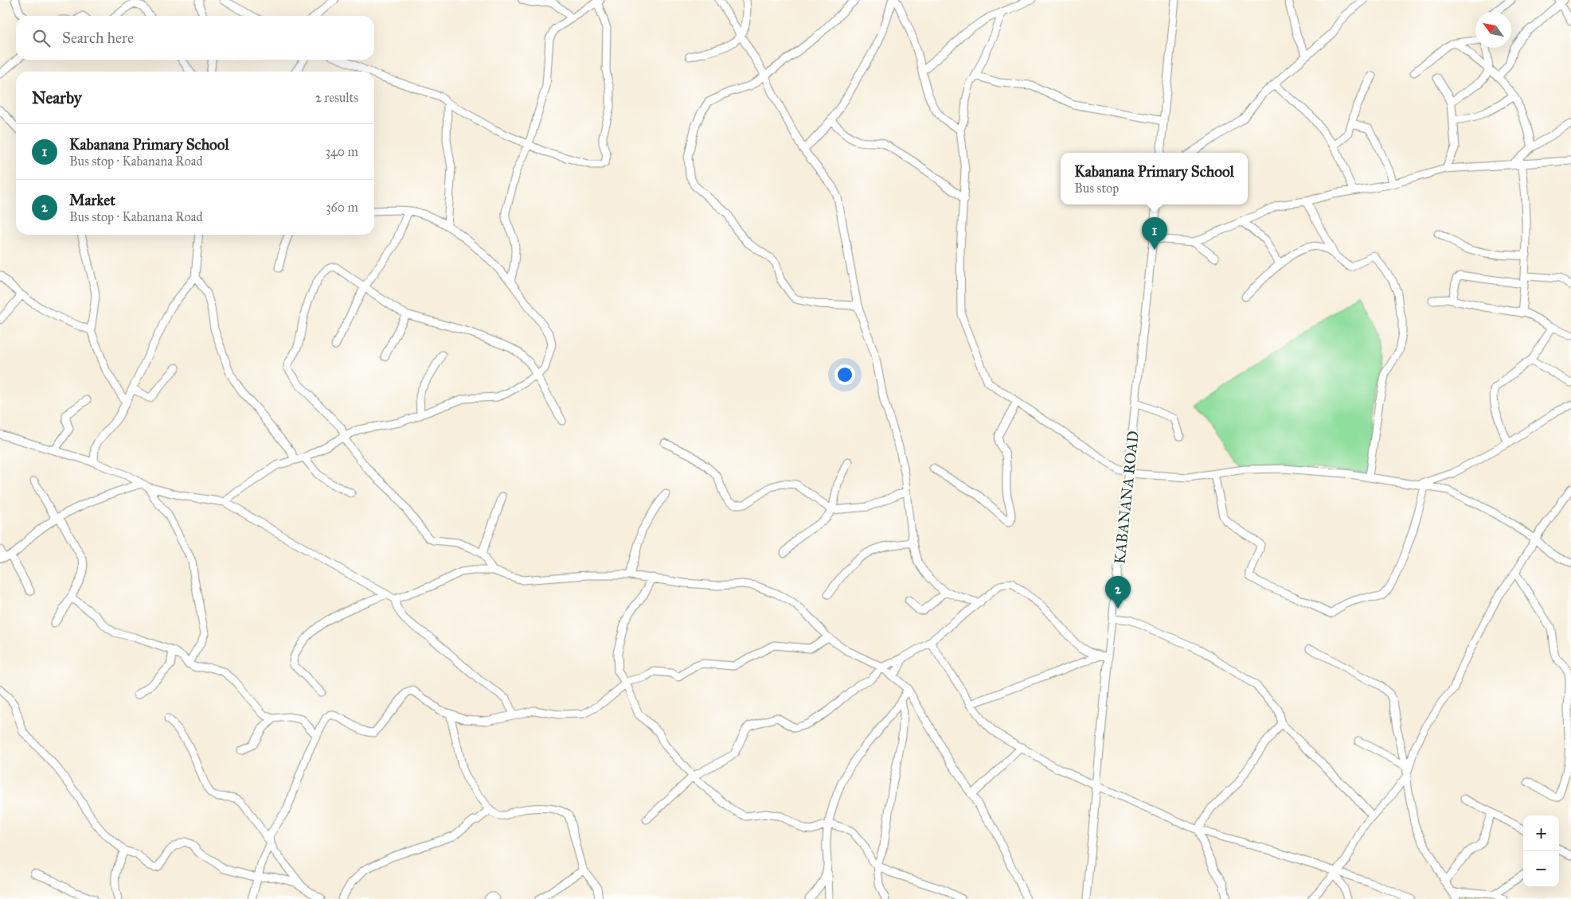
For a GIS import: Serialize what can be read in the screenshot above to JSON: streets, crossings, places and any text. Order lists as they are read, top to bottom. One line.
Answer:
{"streets":{"street":["KABANANA ROAD"]},"north":"top left","page":{"search":"Search here","heading":["Nearby","2 results"],"list":[{"mark":"1","name":"Kabanana Primary School","note":"Bus stop · Kabanana Road","value":"340 m"},{"mark":"2","name":"Market","note":"Bus stop · Kabanana Road","value":"360 m"}],"popup":["Kabanana Primary School","Bus stop"],"pins":["1","2"],"map_buttons":["+","−"]}}
